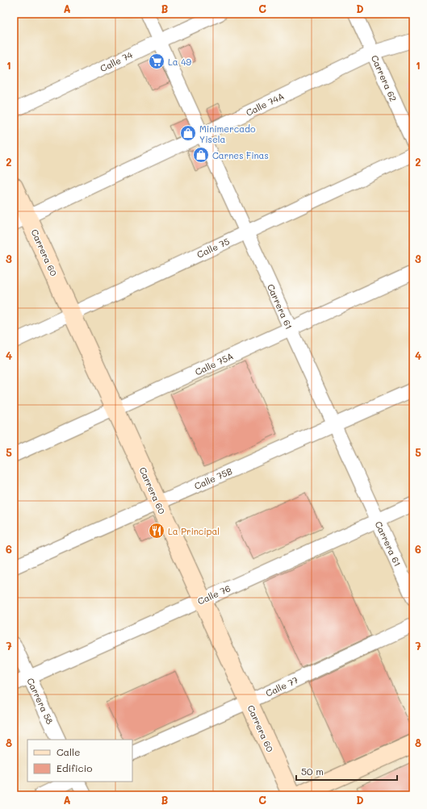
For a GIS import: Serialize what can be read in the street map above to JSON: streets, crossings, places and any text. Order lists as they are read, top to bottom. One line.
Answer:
{"streets":{"street":["Calle 74","Carrera 62","Calle 74A","Calle 75","Carrera 60","Carrera 61","Calle 75A","Calle 75B","Calle 76","Calle 77","Carrera 58"]},"crossings":[["Calle 74","Carrera 61"],["Carrera 62","Calle 74A"],["Calle 74A","Carrera 60"],["Calle 74A","Carrera 61"],["Calle 75","Carrera 60"],["Calle 75","Carrera 61"],["Carrera 60","Calle 75A"],["Carrera 60","Calle 75B"],["Carrera 60","Calle 76"],["Carrera 60","Calle 77"],["Carrera 61","Calle 75A"],["Carrera 61","Calle 75B"],["Carrera 61","Calle 76"],["Calle 76","Carrera 58"]],"places":{"supermarket":["La 49"],"shop":["Minimercado Yisela","Carnes Finas"],"restaurant":["La Principal"]},"legend":["Calle","Edificio"],"scale_bar":"50 m","grid":{"columns":["A","B","C","D"],"rows":["1","2","3","4","5","6","7","8"]}}
